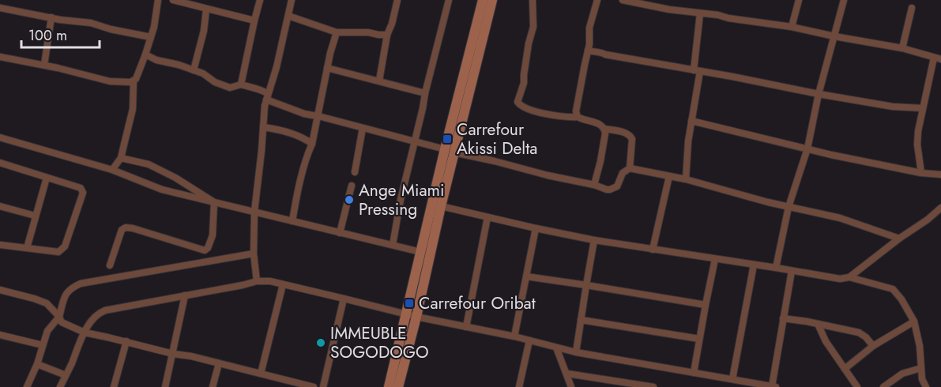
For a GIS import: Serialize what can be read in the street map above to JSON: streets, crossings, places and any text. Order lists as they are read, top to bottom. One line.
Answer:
{"places":{"transit":["Carrefour Akissi Delta","Carrefour Oribat"],"other":["Ange Miami Pressing","IMMEUBLE SOGODOGO"]},"scale_bar":"100 m"}
